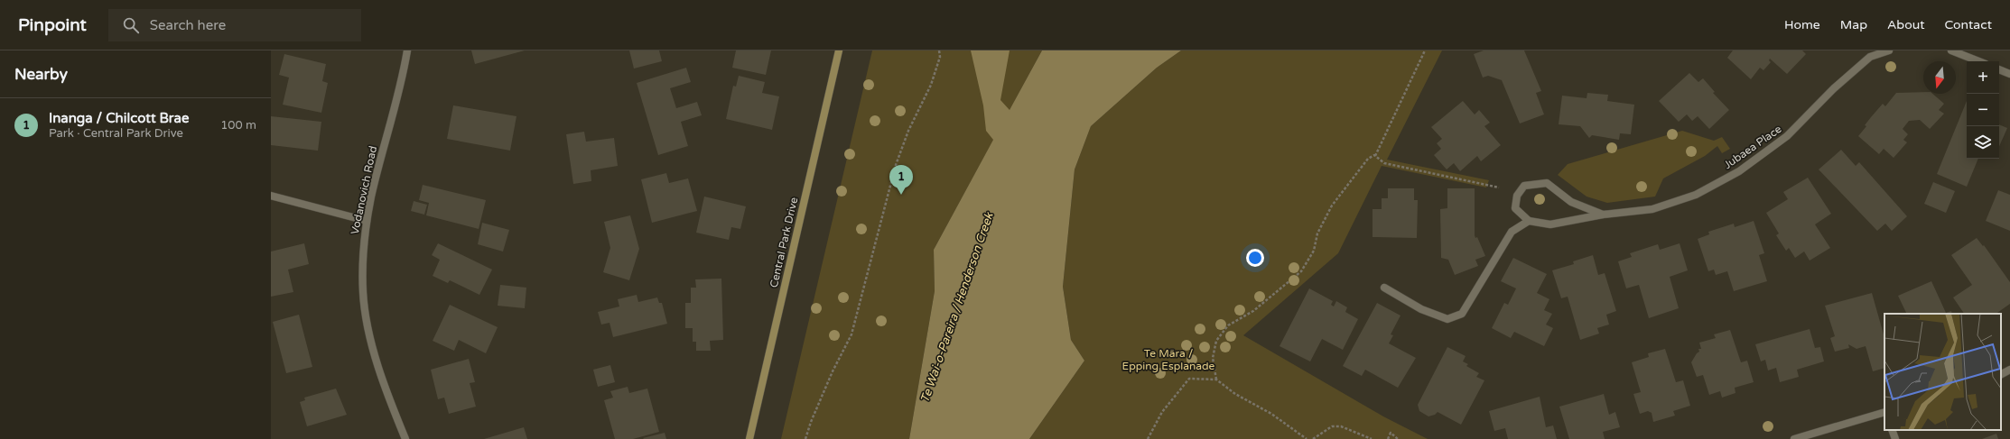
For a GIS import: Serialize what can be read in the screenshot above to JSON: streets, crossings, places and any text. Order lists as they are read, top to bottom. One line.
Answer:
{"streets":{"main road":["Central Park Drive"],"street":["Jubaea Place","Vodanovich Road"]},"water":["Te Wai-o-Pareira / Henderson Creek"],"parks":["Te Māra / Epping Esplanade"],"north":"bottom","page":{"header":"Pinpoint","search":"Search here","nav":["Home","Map","About","Contact"],"heading":"Nearby","map_buttons":["+","−"],"list":[{"mark":"1","name":"Inanga / Chilcott Brae","note":"Park · Central Park Drive","value":"100 m"}],"pins":"1"}}
